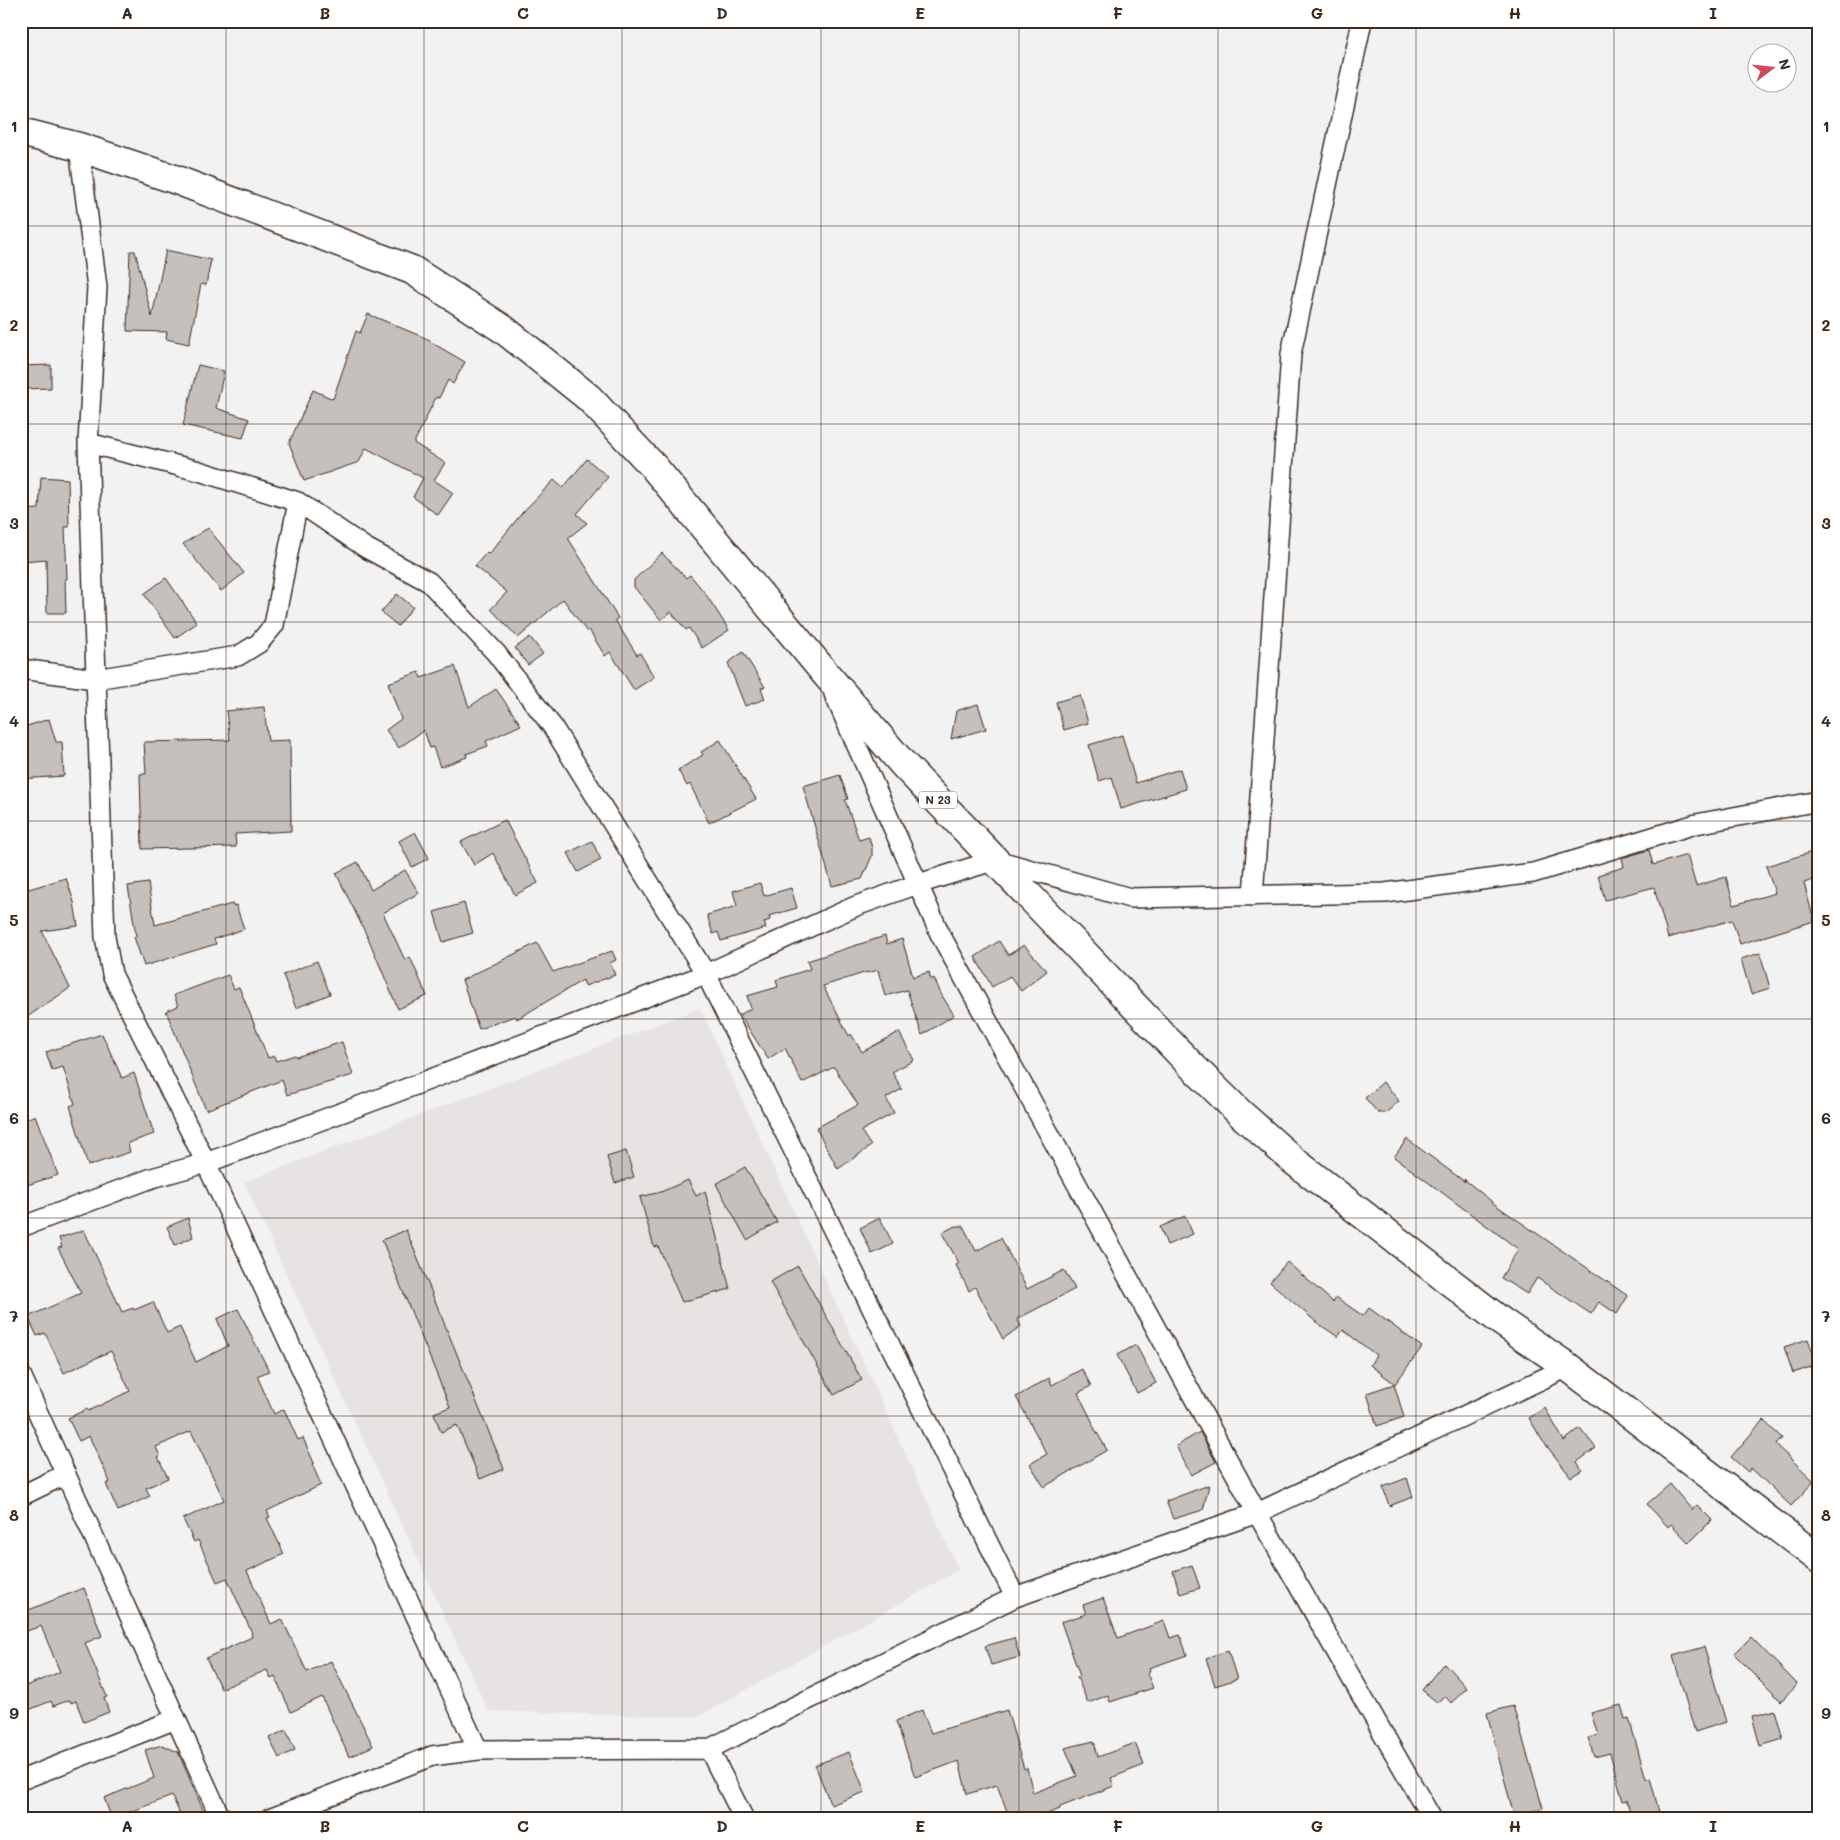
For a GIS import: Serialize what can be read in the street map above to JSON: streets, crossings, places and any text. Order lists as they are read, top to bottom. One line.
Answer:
{"streets":{"main road":["N 23"]},"north":"right","grid":{"columns":["A","B","C","D","E","F","G","H","I"],"rows":["1","2","3","4","5","6","7","8","9"]}}
